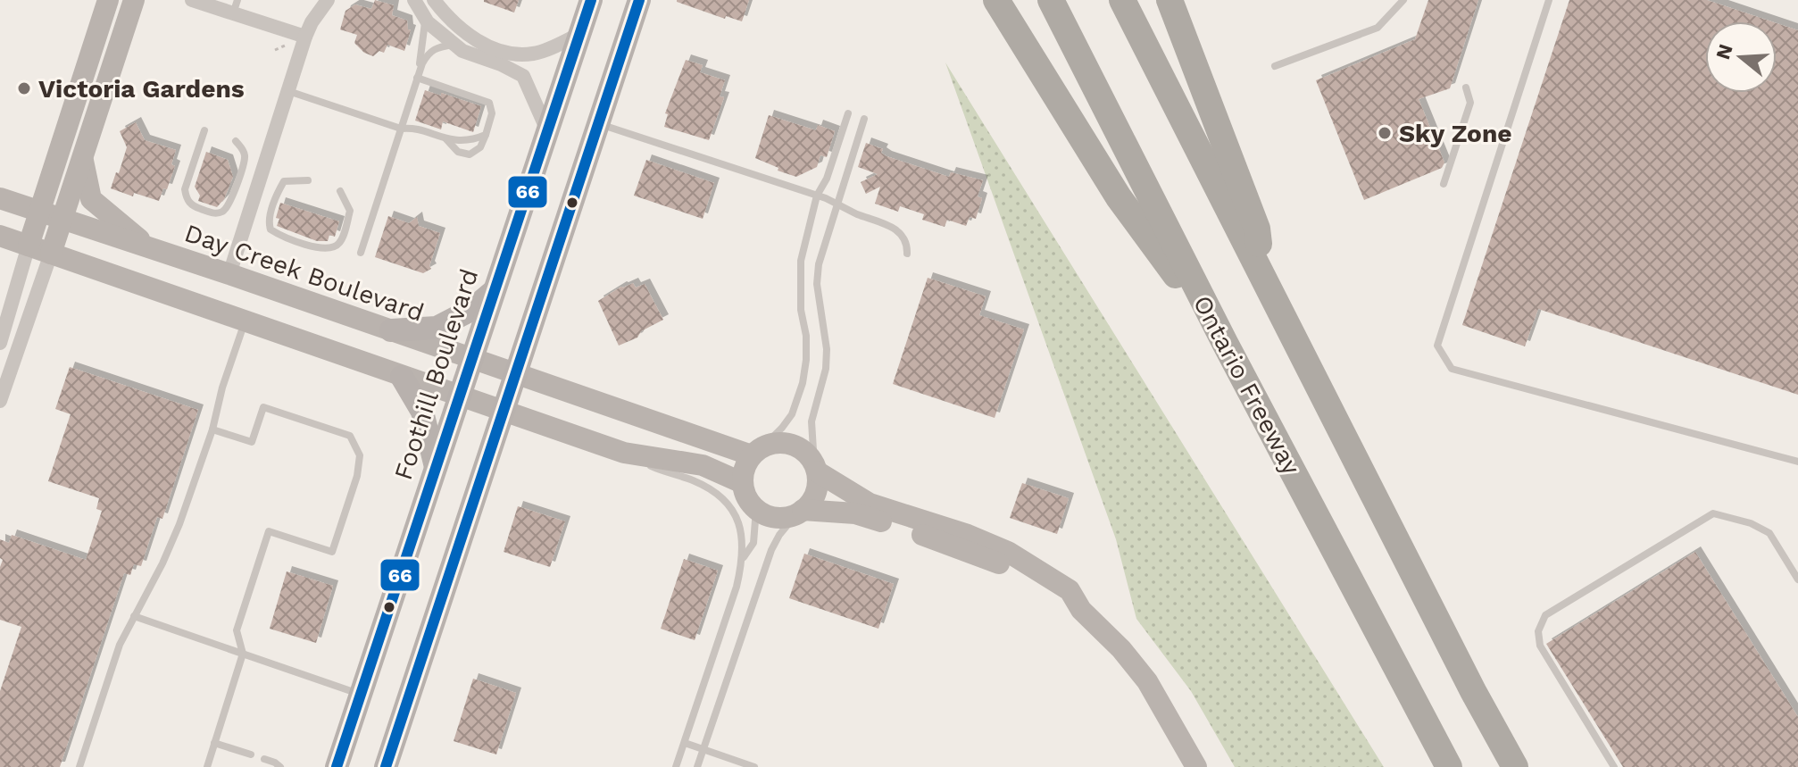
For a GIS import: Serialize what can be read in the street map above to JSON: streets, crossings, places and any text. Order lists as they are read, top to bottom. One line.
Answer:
{"streets":{"highway":["Ontario Freeway"],"main road":["Day Creek Boulevard","Foothill Boulevard"]},"crossings":[["Day Creek Boulevard","Foothill Boulevard"]],"places":["Victoria Gardens","Sky Zone"],"lines":["transit line 66"],"north":"left"}
